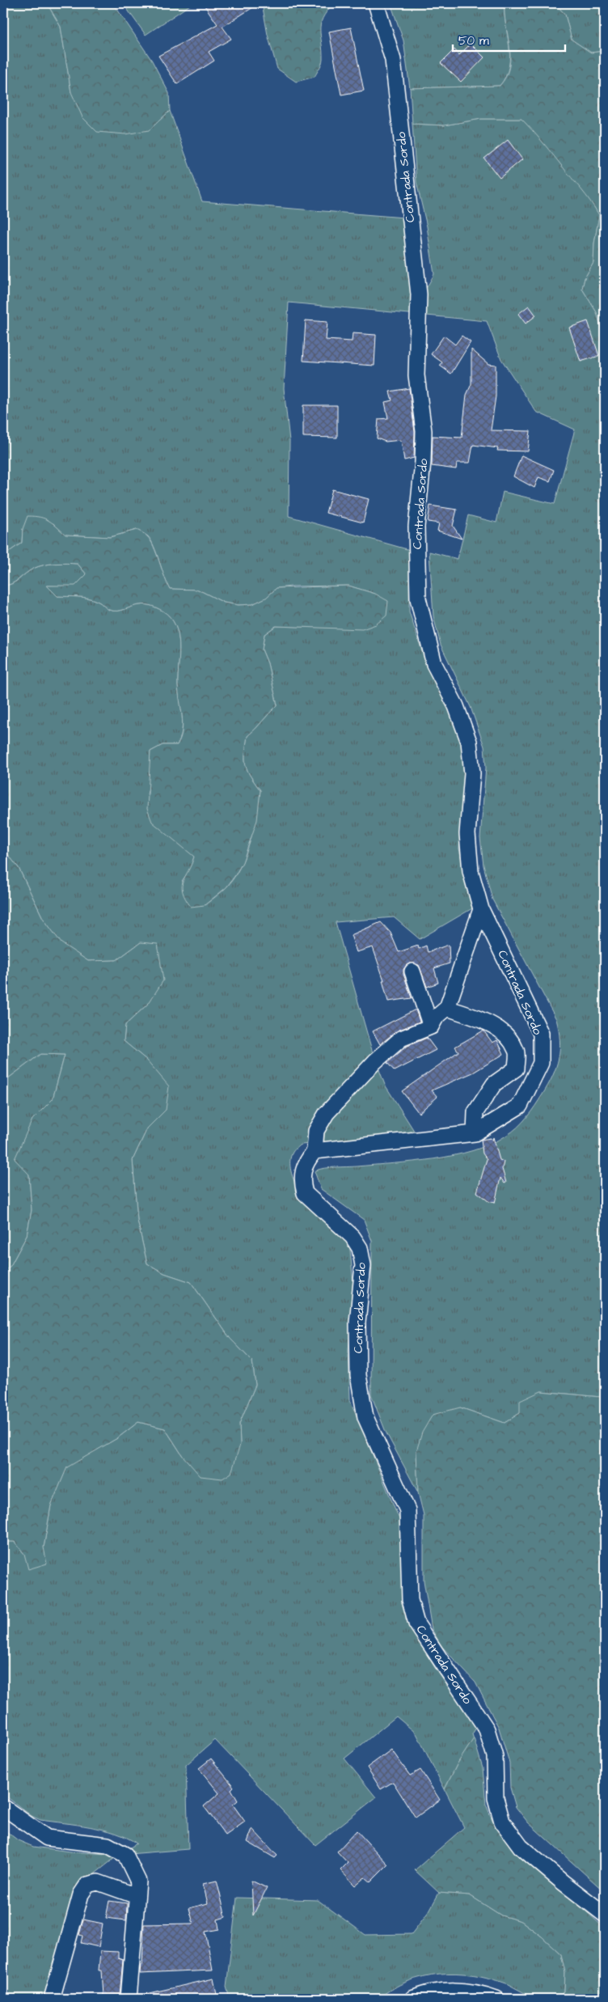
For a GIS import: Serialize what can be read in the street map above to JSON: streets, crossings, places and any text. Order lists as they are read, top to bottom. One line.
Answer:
{"streets":{"street":["Contrada Sordo"]},"scale_bar":"50 m"}
